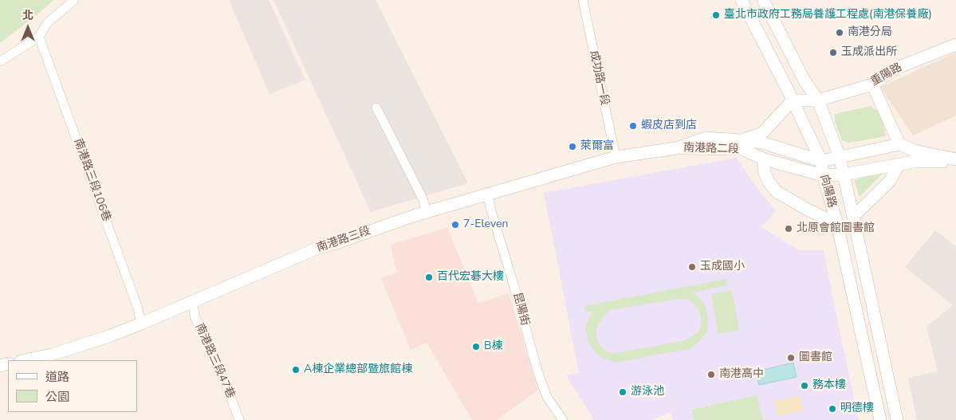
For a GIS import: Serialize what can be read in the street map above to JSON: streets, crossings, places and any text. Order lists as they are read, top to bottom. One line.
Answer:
{"streets":{"main road":["重陽路","南港路二段","向陽路","南港路三段"],"street":["成功路一段","南港路三段106巷","昆陽街","南港路三段47巷"]},"crossings":[["重陽路","向陽路"],["成功路一段","南港路三段"],["南港路二段","向陽路"],["南港路二段","南港路三段"],["南港路三段106巷","南港路三段"],["南港路三段","昆陽街"],["南港路三段","南港路三段47巷"]],"places":["臺北市政府工務局養護工程處(南港保養廠)","南港分局","玉成派出所","蝦皮店到店","萊爾富","7-Eleven","北原會館圖書館","玉成國小","百代宏碁大樓","B棟","圖書館","A棟企業總部暨旅館棟","南港高中","務本樓","游泳池","明德樓"],"legend":["道路","公園"],"north":"top"}
